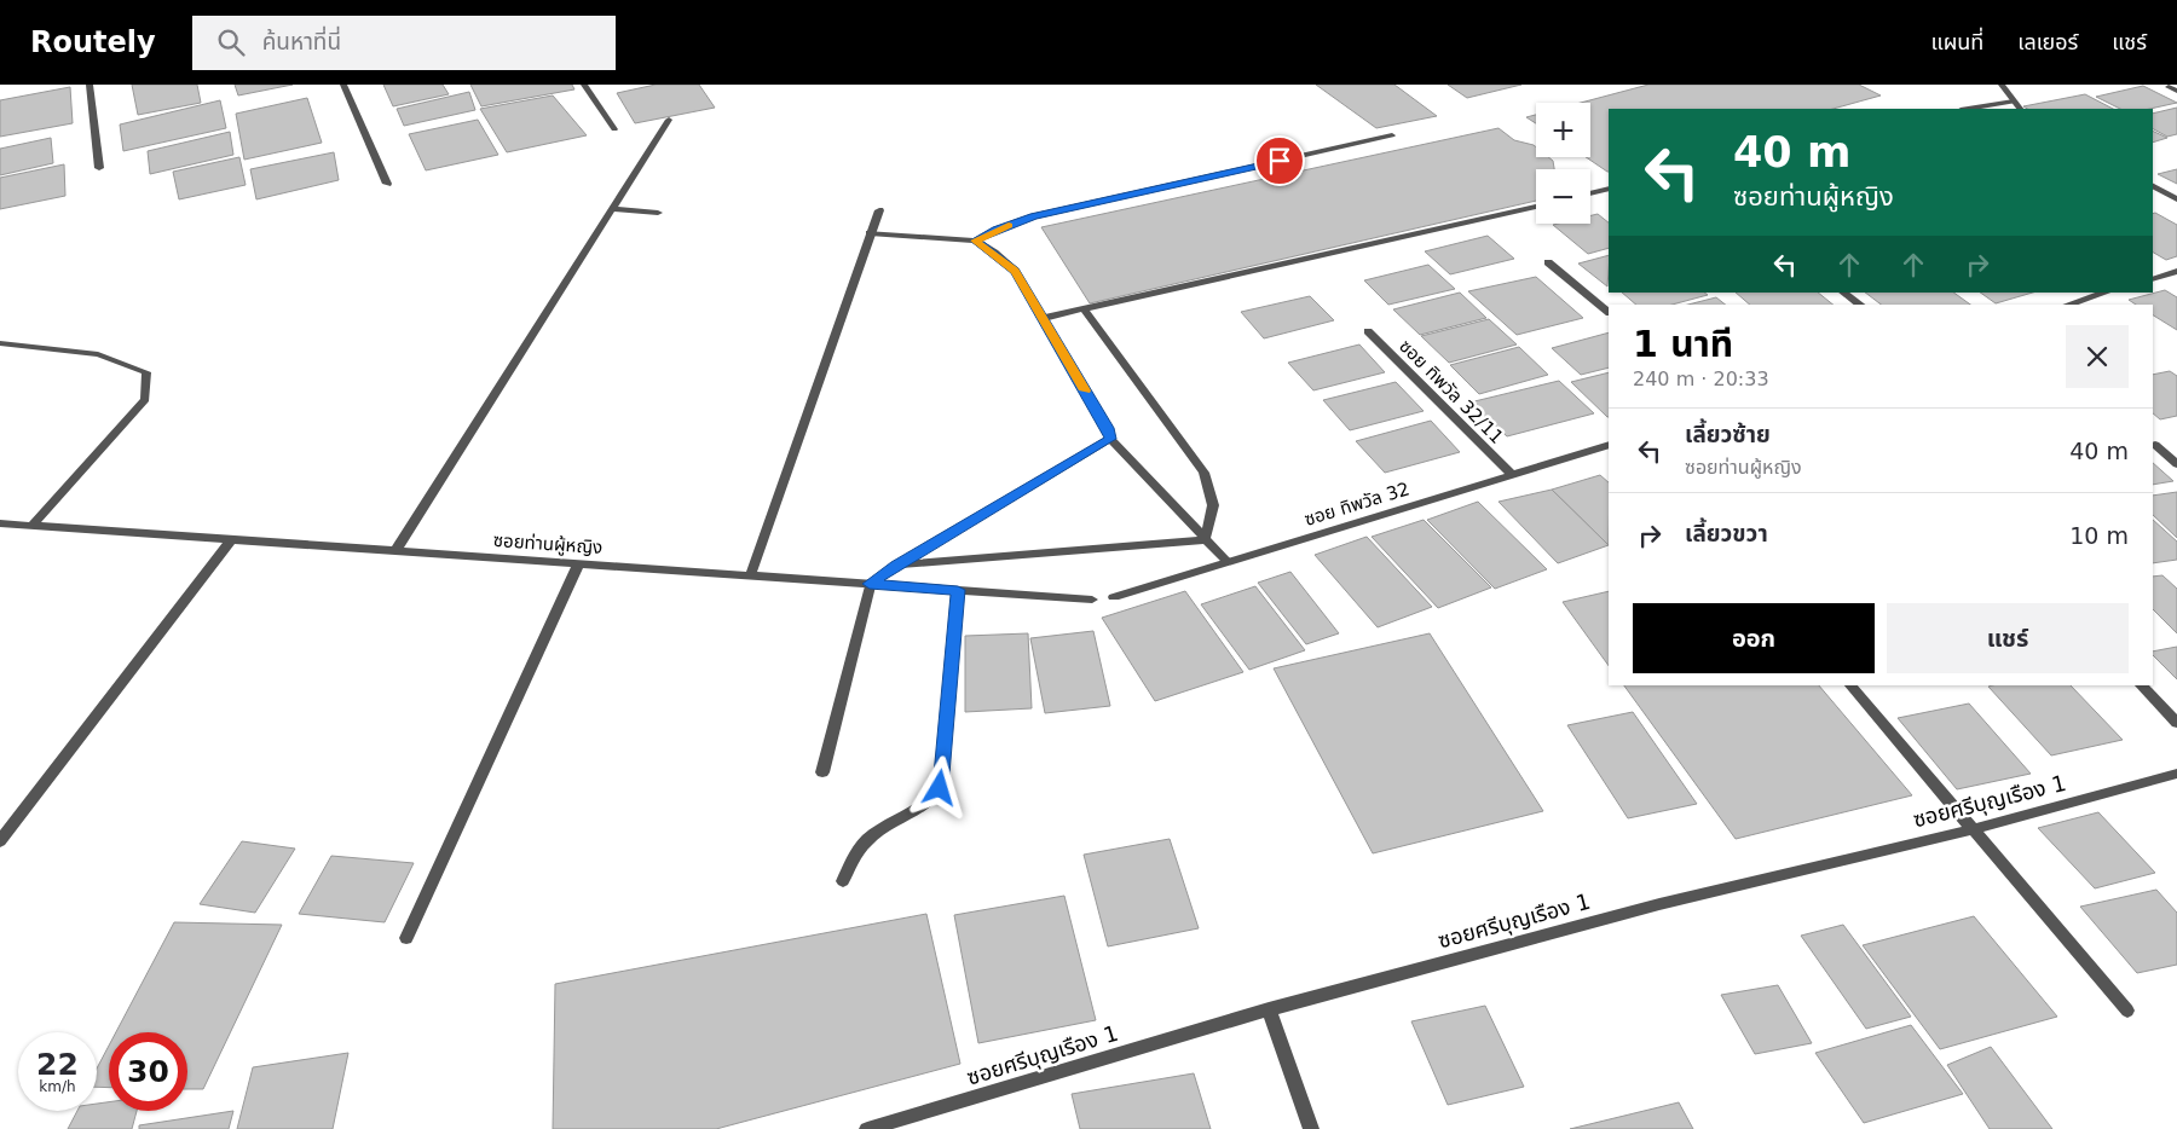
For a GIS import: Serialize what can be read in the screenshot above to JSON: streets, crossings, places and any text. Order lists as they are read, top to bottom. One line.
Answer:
{"streets":{"street":["ซอย ทิพวัล 32/11","ซอย ทิพวัล 32","ซอยท่านผู้หญิง","ซอยศรีบุญเรือง 1"]},"crossings":[["ซอย ทิพวัล 32/11","ซอย ทิพวัล 32"]],"page":{"header":"Routely","search":"ค้นหาที่นี่","nav":["แผนที่","เลเยอร์","แชร์"],"map_buttons":["+","−"],"turn":["40 m","ซอยท่านผู้หญิง"],"heading":["1 นาที","240 m · 20:33"],"list":[{"name":"เลี้ยวซ้าย","note":"ซอยท่านผู้หญิง","value":"40 m"},{"name":"เลี้ยวขวา","value":"10 m"}],"buttons":["ออก","แชร์"],"speed":"22 km/h","limit":"30"}}
